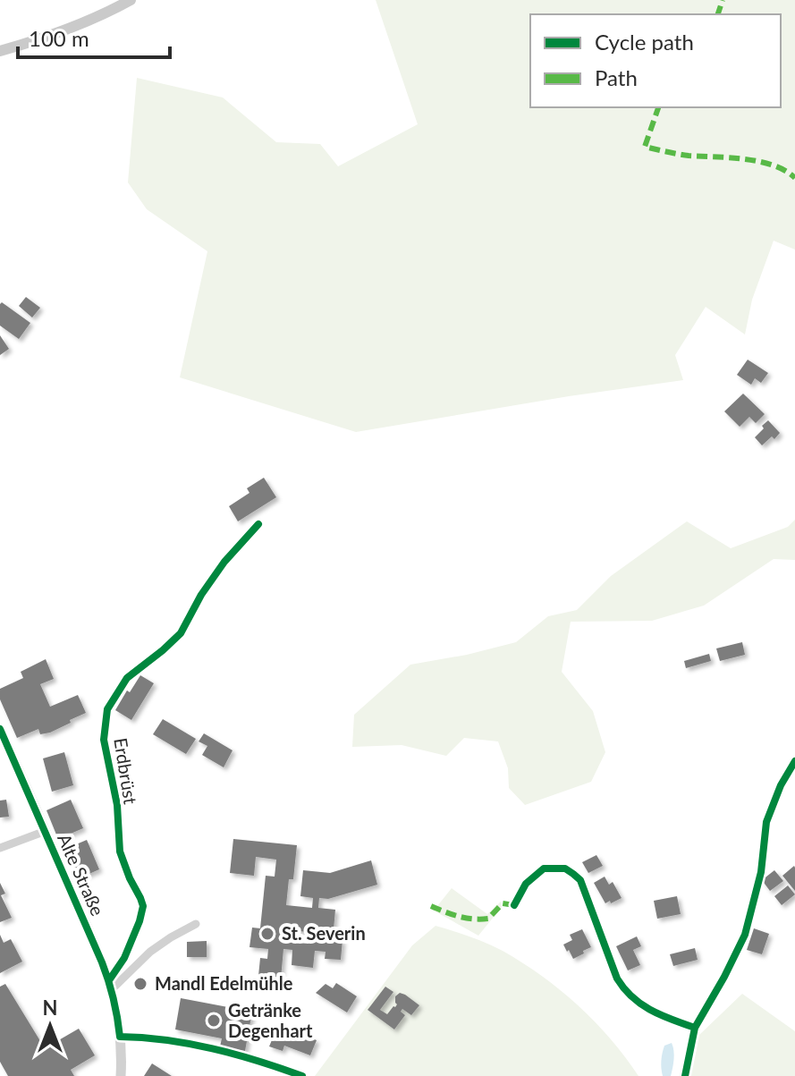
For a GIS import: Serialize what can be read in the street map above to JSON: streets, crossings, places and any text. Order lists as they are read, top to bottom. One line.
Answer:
{"streets":{"street":["Erdbrüst","Alte Straße"]},"crossings":[["Erdbrüst","Alte Straße"]],"places":["St. Severin","Mandl Edelmühle","Getränke Degenhart"],"legend":["Cycle path","Path"],"scale_bar":"100 m","north":"top"}
